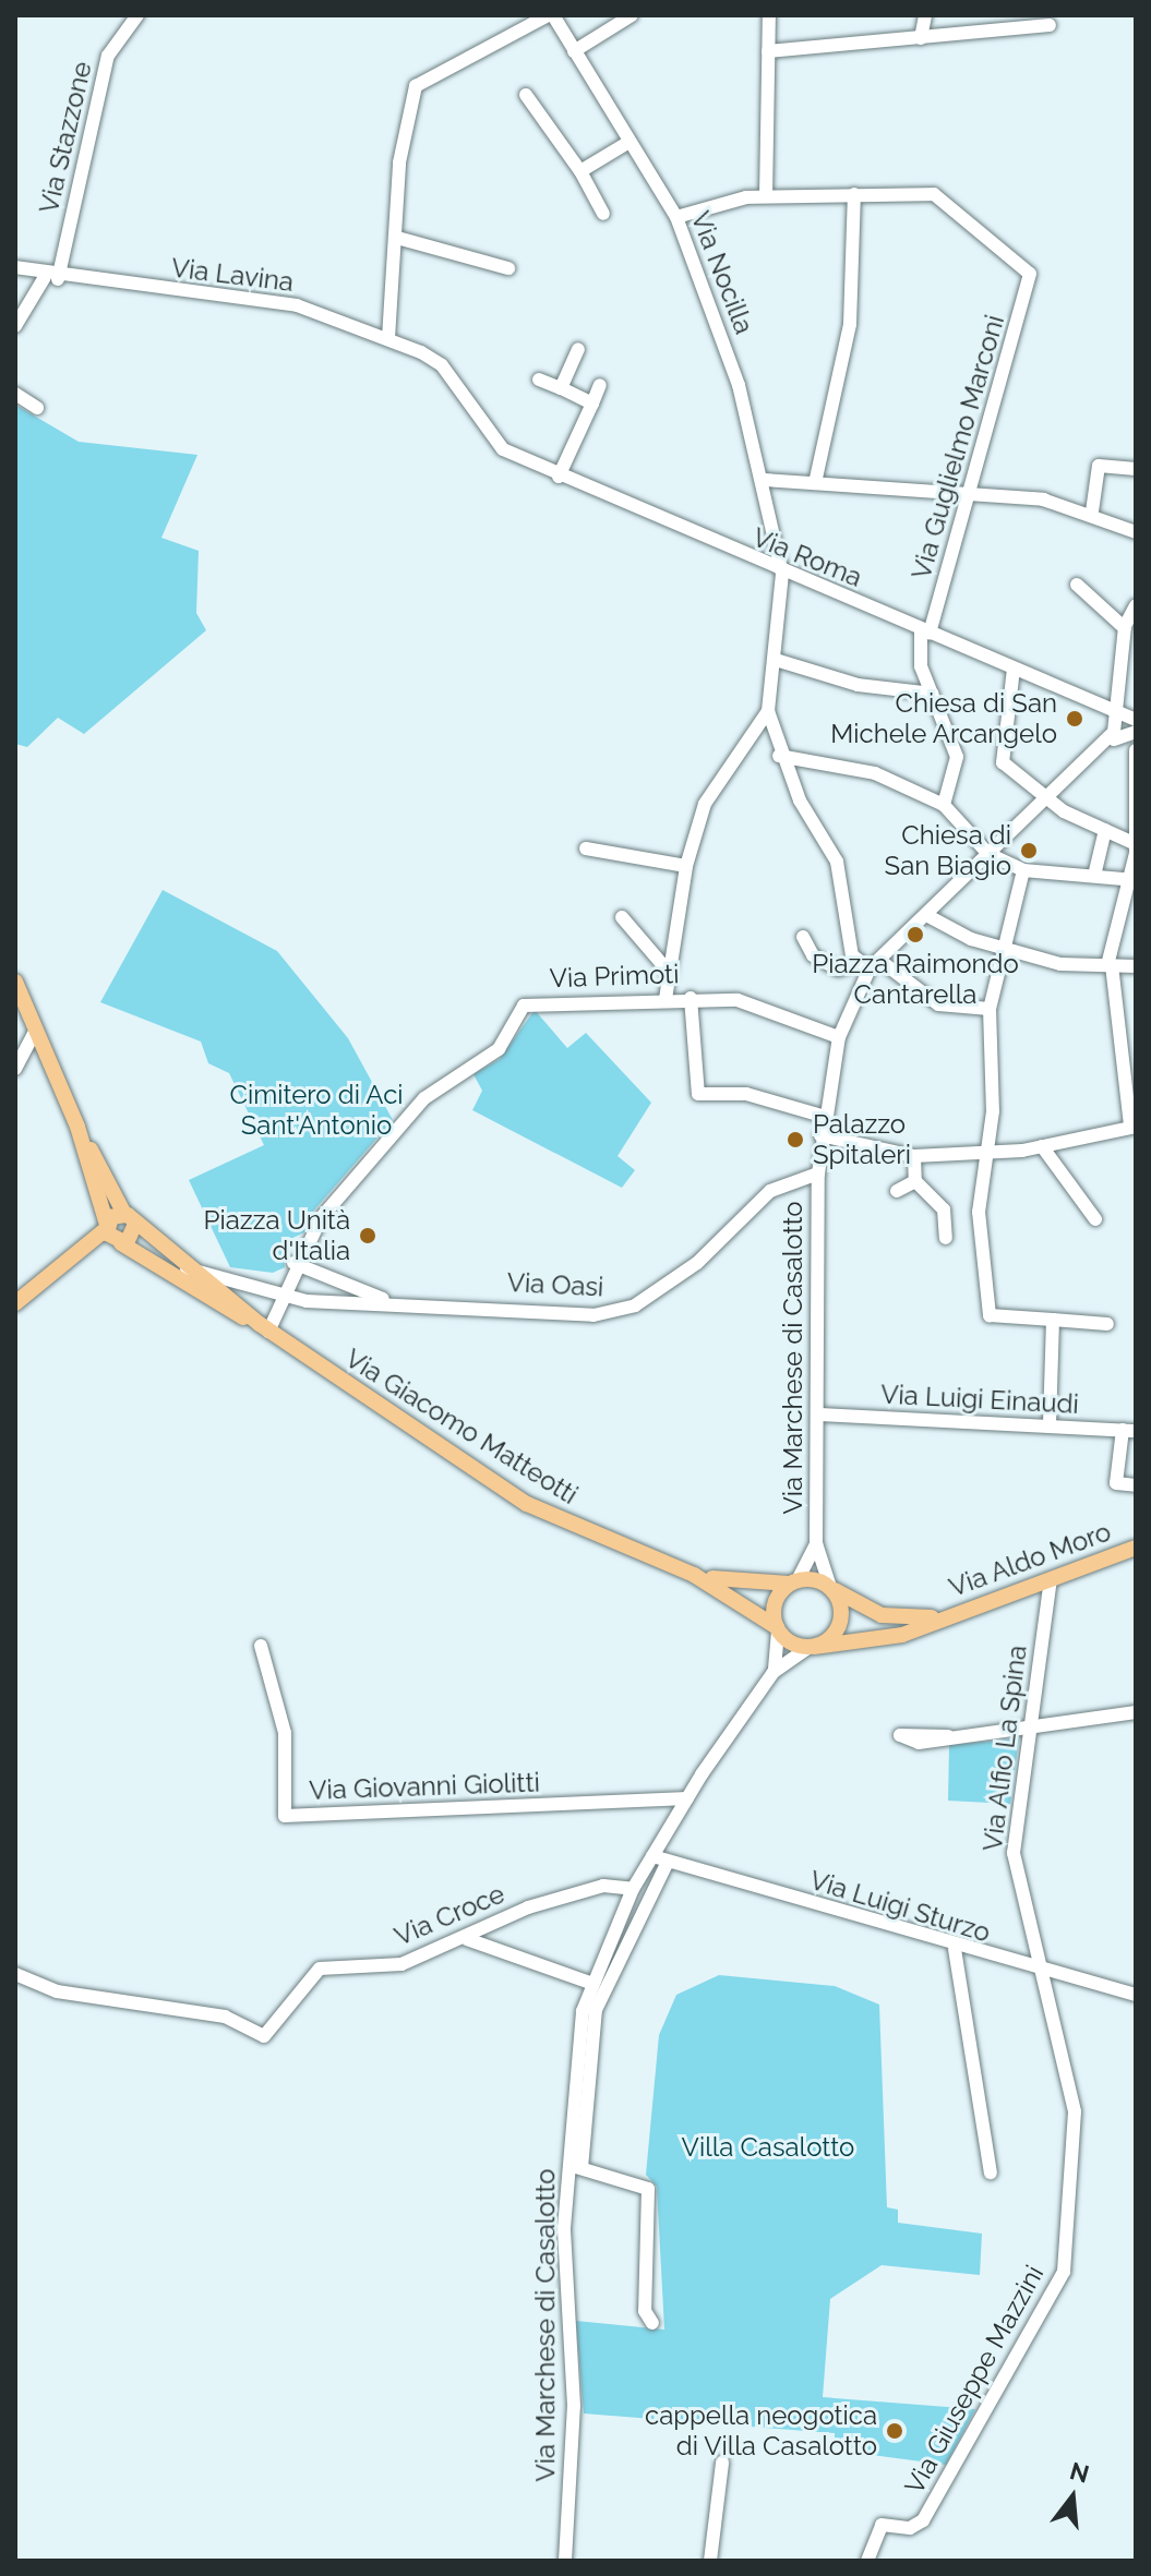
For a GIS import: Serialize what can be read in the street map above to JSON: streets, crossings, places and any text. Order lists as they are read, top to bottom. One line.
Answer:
{"streets":{"main road":["Via Giacomo Matteotti","Via Aldo Moro"],"street":["Via Stazzone","Via Nocilla","Via Lavina","Via Guglielmo Marconi","Via Roma","Via Primoti","Via Oasi","Via Marchese di Casalotto","Via Luigi Einaudi","Via Alfio La Spina","Via Giovanni Giolitti","Via Luigi Sturzo","Via Croce","Via Giuseppe Mazzini"]},"crossings":[["Via Stazzone","Via Lavina"],["Via Nocilla","Via Roma"],["Via Lavina","Via Roma"],["Via Guglielmo Marconi","Via Roma"],["Via Primoti","Via Marchese di Casalotto"],["Via Oasi","Via Marchese di Casalotto"],["Via Marchese di Casalotto","Via Luigi Einaudi"],["Via Marchese di Casalotto","Via Giovanni Giolitti"],["Via Marchese di Casalotto","Via Luigi Sturzo"],["Via Marchese di Casalotto","Via Croce"],["Via Aldo Moro","Via Alfio La Spina"],["Via Alfio La Spina","Via Luigi Sturzo"],["Via Alfio La Spina","Via Giuseppe Mazzini"],["Via Luigi Sturzo","Via Giuseppe Mazzini"]],"parks":["Cimitero di Aci Sant'Antonio","Villa Casalotto"],"places":["Chiesa di San Michele Arcangelo","Chiesa di San Biagio","Piazza Raimondo Cantarella","Palazzo Spitaleri","Piazza Unità d'Italia","cappella neogotica di Villa Casalotto"],"north":"top"}
